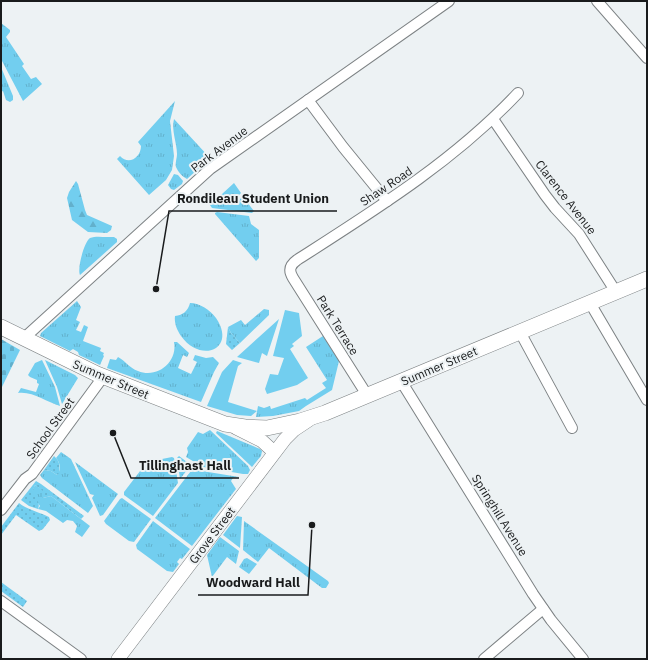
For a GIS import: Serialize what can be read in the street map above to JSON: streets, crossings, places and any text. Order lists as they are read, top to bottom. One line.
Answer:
{"streets":{"main road":["Summer Street"],"street":["Park Avenue","Shaw Road","Clarence Avenue","Park Terrace","School Street","Springhill Avenue","Grove Street"]},"crossings":[["Park Avenue","Summer Street"],["Shaw Road","Clarence Avenue"],["Shaw Road","Park Terrace"],["Clarence Avenue","Summer Street"],["Park Terrace","Summer Street"],["Summer Street","School Street"],["Summer Street","Springhill Avenue"],["Summer Street","Grove Street"]],"places":["Rondileau Student Union","Tillinghast Hall","Woodward Hall"]}
